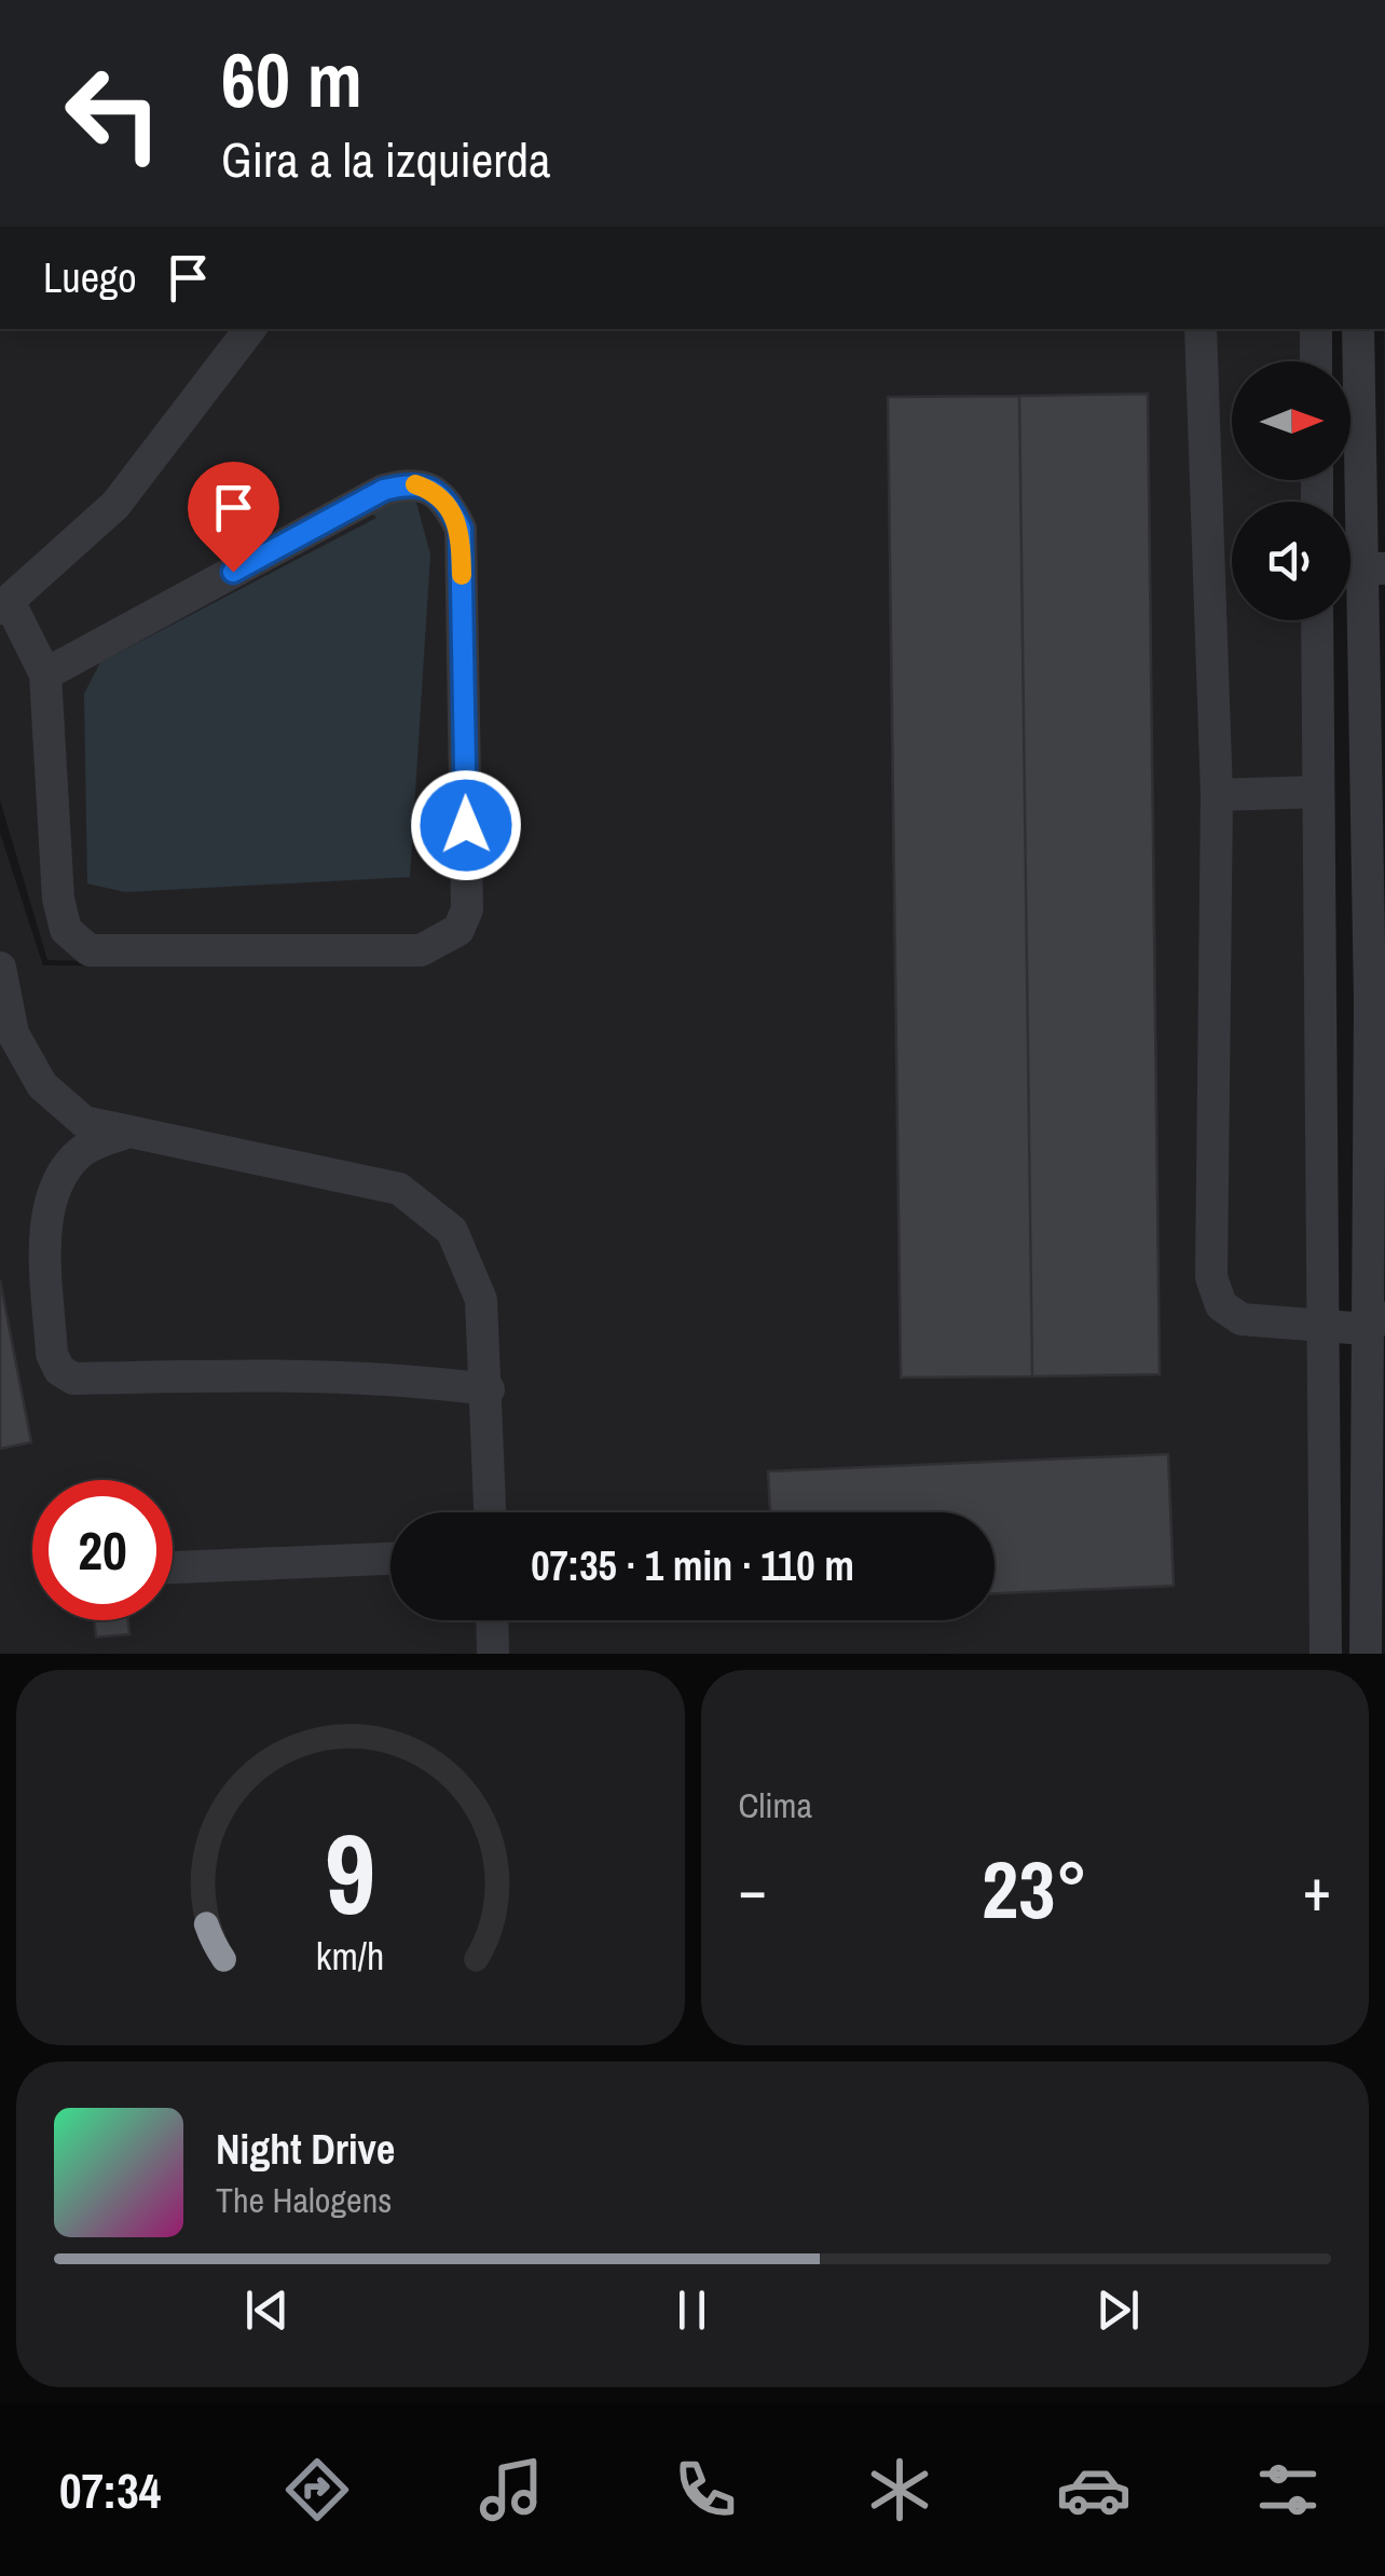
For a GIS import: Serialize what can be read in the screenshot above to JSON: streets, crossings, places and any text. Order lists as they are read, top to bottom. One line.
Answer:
{"north":"right","page":{"turn":["60 m","Gira a la izquierda"],"then":"Luego","limit":"20","trip":"07:35 · 1 min · 110 m","tile":"Clima","heat":["−","23°","+"],"song":["Night Drive","The Halogens"],"tabs":"07:34","gauge":["9","km/h"]}}
